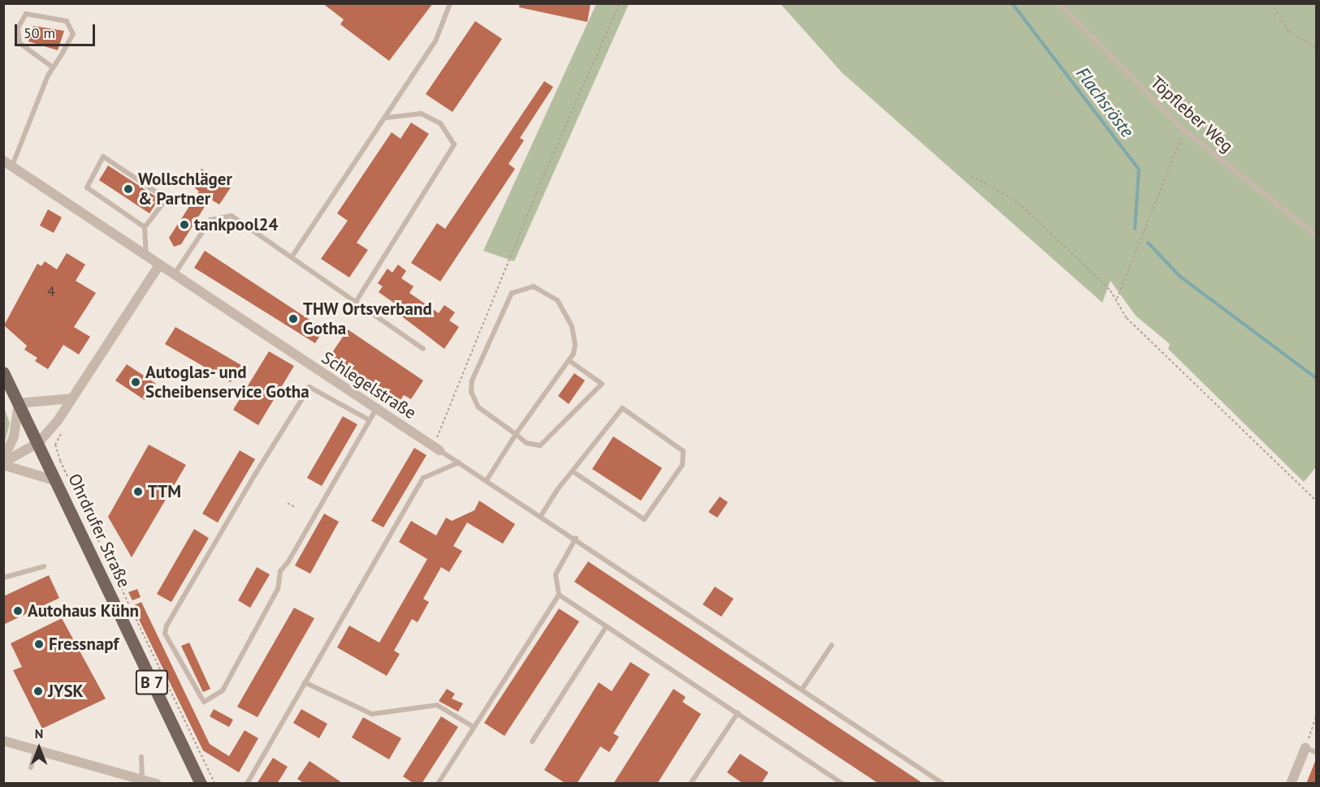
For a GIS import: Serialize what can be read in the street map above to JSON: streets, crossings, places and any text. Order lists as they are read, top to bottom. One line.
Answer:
{"streets":{"main road":["Ohrdrufer Straße","B 7"],"street":["Schlegelstraße"],"lane":["Töpfleber Weg"]},"water":["Flachsröste"],"places":["Wollschläger & Partner","tankpool24","THW Ortsverband Gotha","Autoglas- und Scheibenservice Gotha","TTM","Autohaus Kühn","Fressnapf","JYSK"],"house_numbers":["4"],"scale_bar":"50 m","north":"top"}
